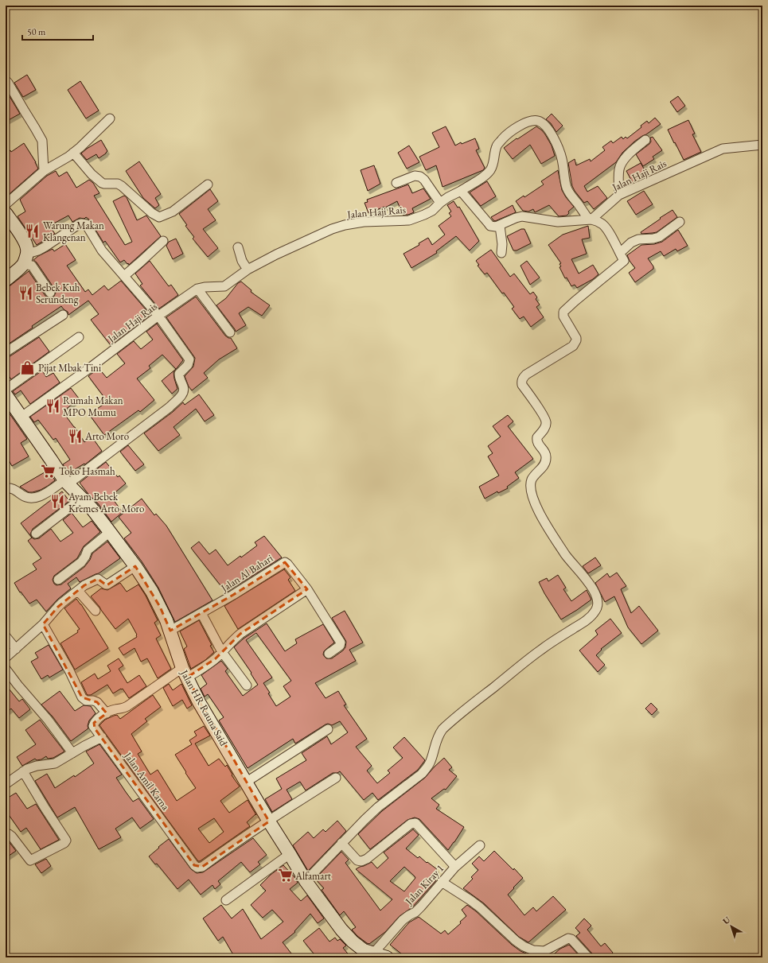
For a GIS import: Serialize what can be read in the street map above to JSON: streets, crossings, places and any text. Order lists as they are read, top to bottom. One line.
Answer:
{"streets":{"main road":["Jalan HR Rauna Said"],"street":["Jalan Haji Rais","Jalan Al Bahari","Jalan Amil Karna","Jalan Kiray 1"]},"crossings":[["Jalan Haji Rais","Jalan HR Rauna Said"],["Jalan Al Bahari","Jalan HR Rauna Said"],["Jalan Al Bahari","Jalan Amil Karna"],["Jalan HR Rauna Said","Jalan Amil Karna"],["Jalan HR Rauna Said","Jalan Kiray 1"]],"places":{"restaurant":["Warung Makan Klangenan","Bebek Kuh Serundeng","Rumah Makan MPO Mumu","Arto Moro","Ayam Bebek Kremes Arto Moro"],"shop":["Pijat Mbak Tini"],"supermarket":["Toko Hasmah","Alfamart"]},"scale_bar":"50 m","north":"top left"}
